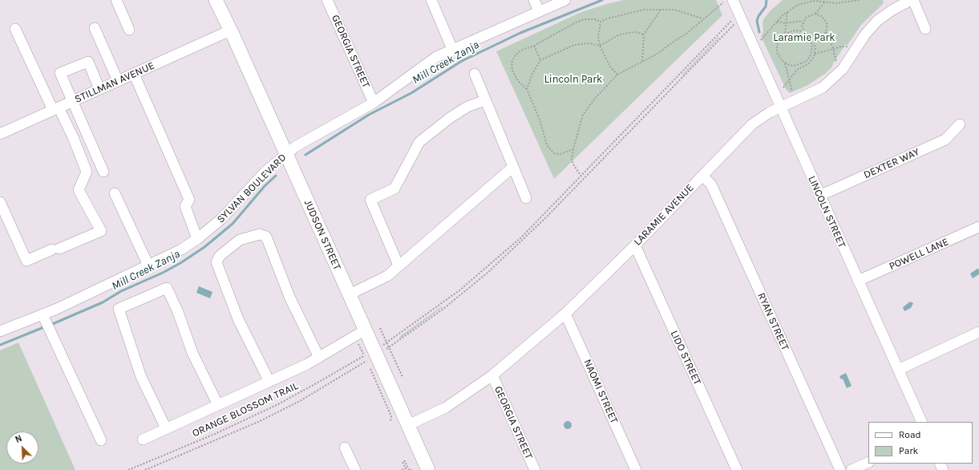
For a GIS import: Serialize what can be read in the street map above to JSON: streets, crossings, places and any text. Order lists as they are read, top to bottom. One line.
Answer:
{"streets":{"main road":["JUDSON STREET"],"street":["GEORGIA STREET","STILLMAN AVENUE","DEXTER WAY","SYLVAN BOULEVARD","LINCOLN STREET","LARAMIE AVENUE","POWELL LANE","RYAN STREET","LIDO STREET","NAOMI STREET"],"path":["ORANGE BLOSSOM TRAIL"]},"crossings":[["GEORGIA STREET","SYLVAN BOULEVARD"],["GEORGIA STREET","LARAMIE AVENUE"],["STILLMAN AVENUE","JUDSON STREET"],["DEXTER WAY","LINCOLN STREET"],["SYLVAN BOULEVARD","JUDSON STREET"],["LINCOLN STREET","LARAMIE AVENUE"],["LINCOLN STREET","POWELL LANE"],["LARAMIE AVENUE","JUDSON STREET"],["LARAMIE AVENUE","RYAN STREET"],["LARAMIE AVENUE","LIDO STREET"],["LARAMIE AVENUE","NAOMI STREET"]],"water":["Mill Creek Zanja"],"parks":["Laramie Park","Lincoln Park"],"legend":["Road","Park"],"north":"top left"}
